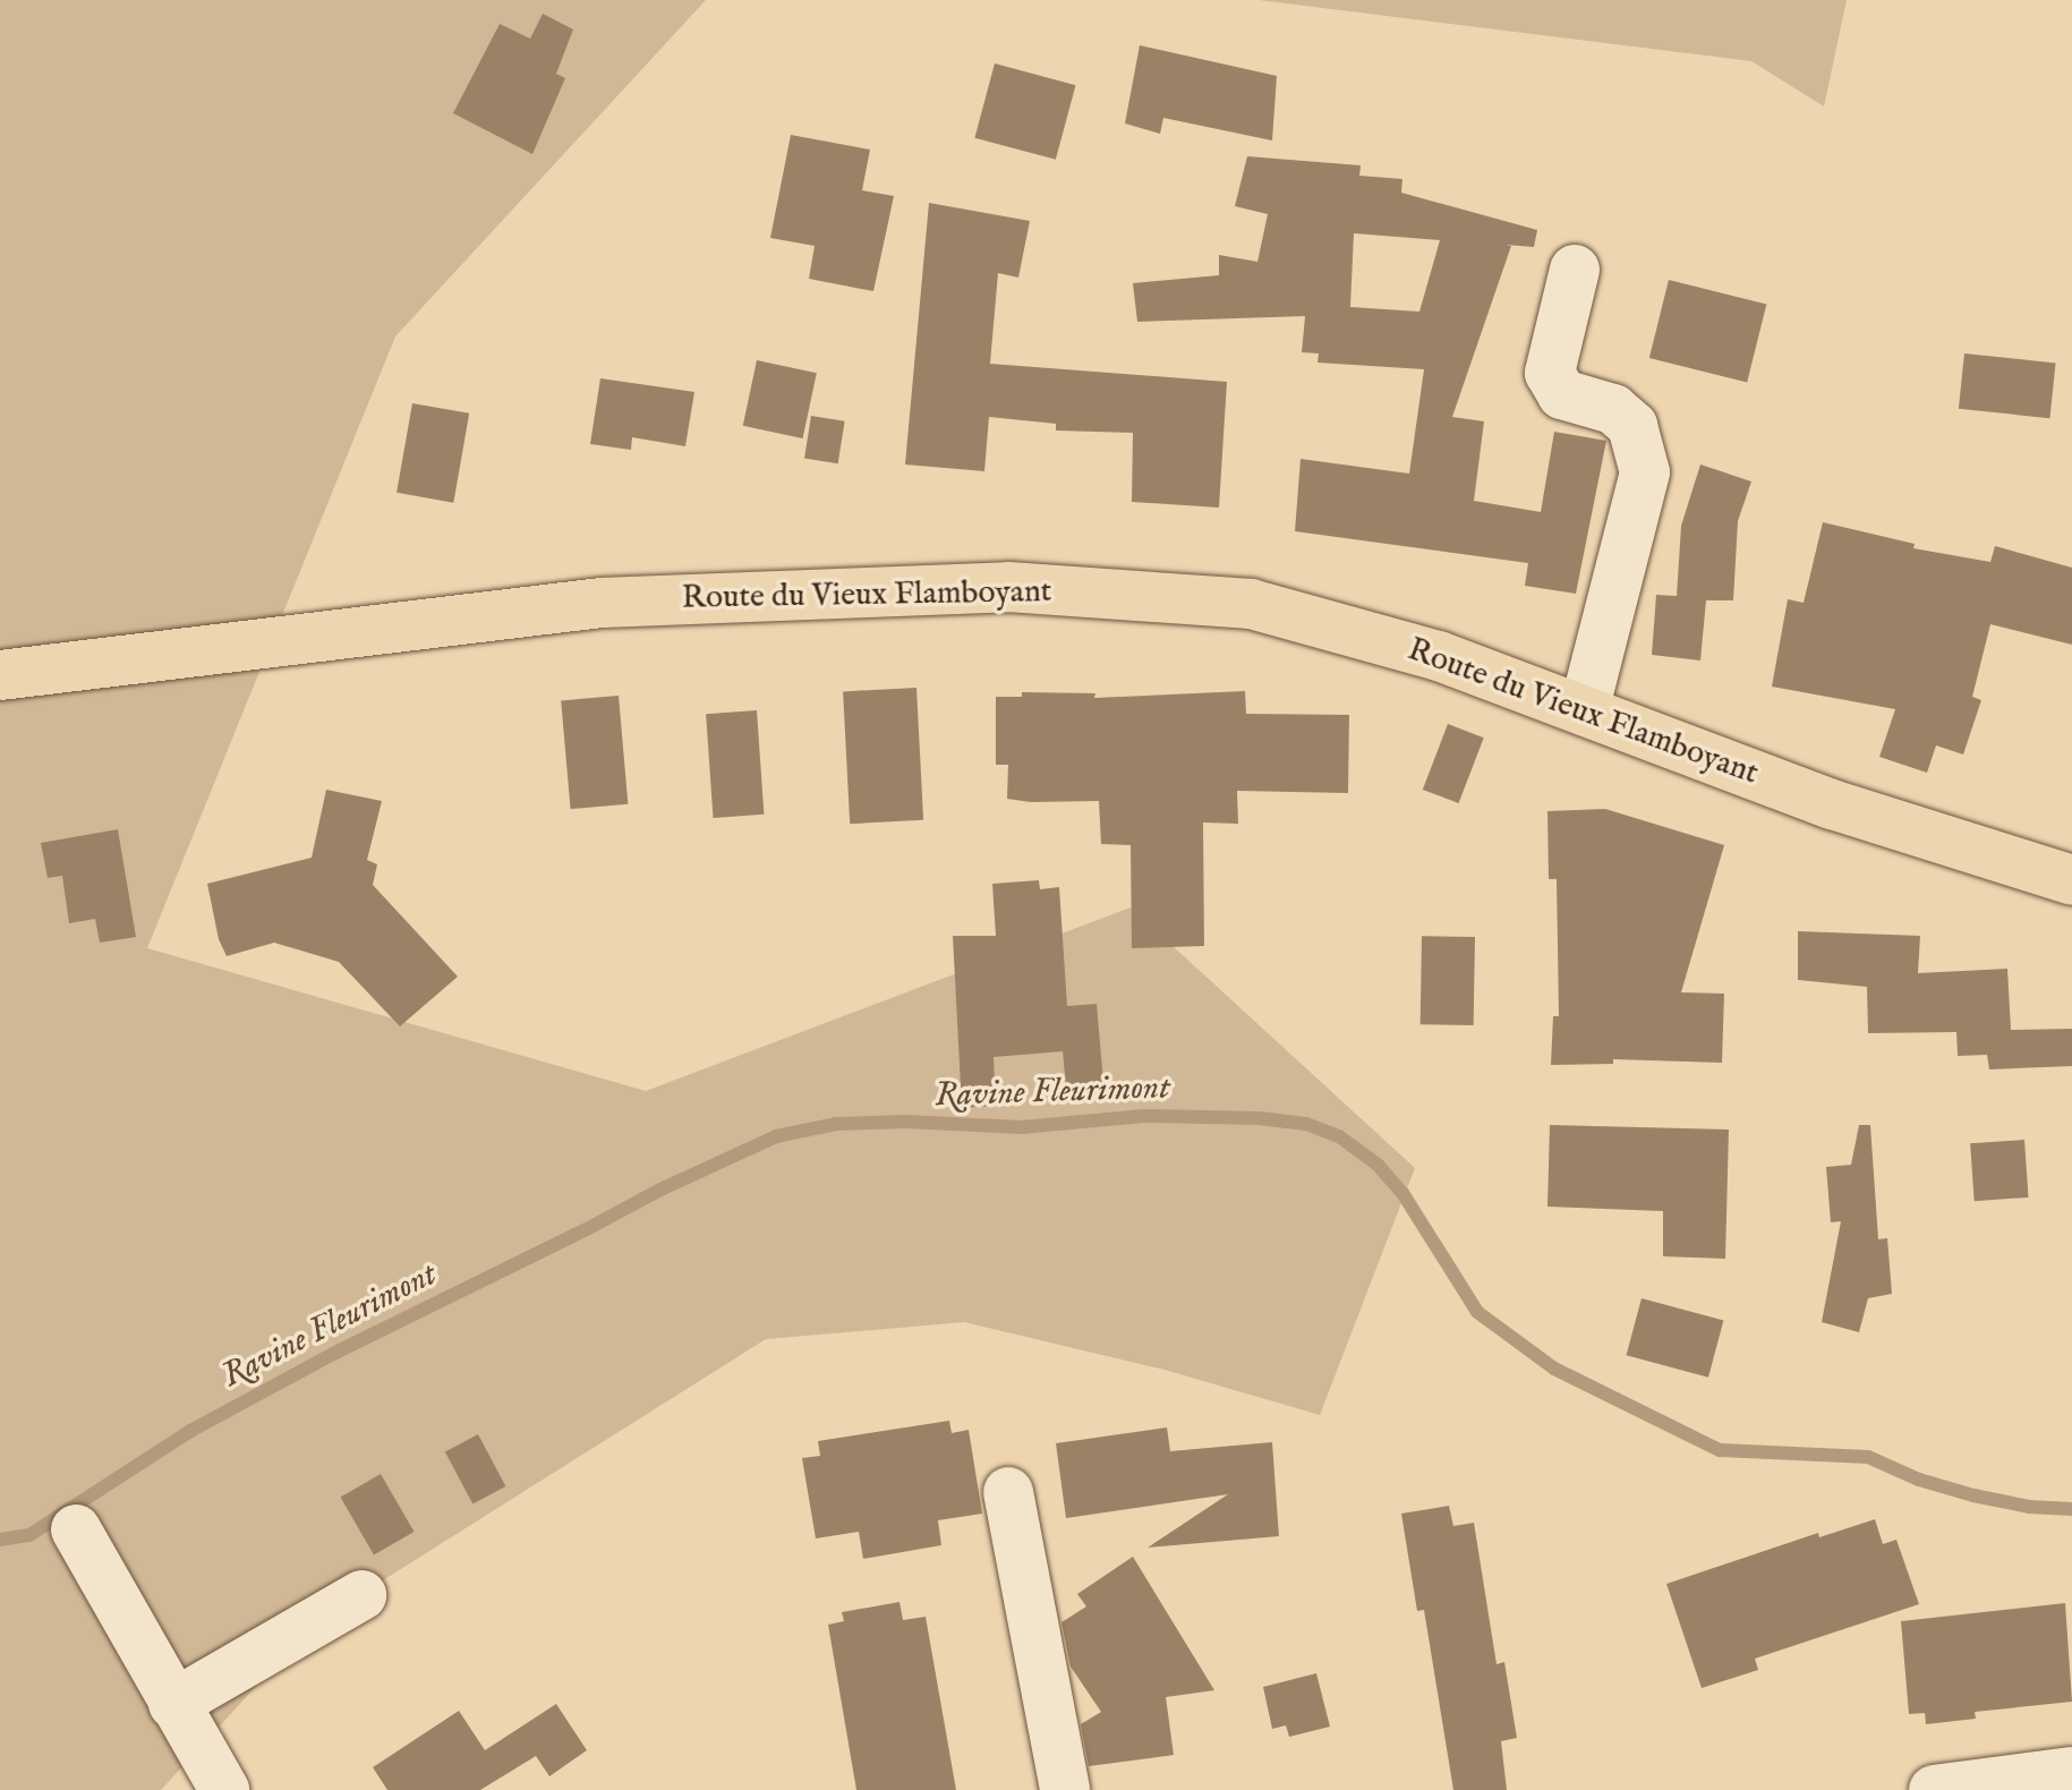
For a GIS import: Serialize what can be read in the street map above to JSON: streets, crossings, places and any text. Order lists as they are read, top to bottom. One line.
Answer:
{"streets":{"main road":["Route du Vieux Flamboyant"]},"water":["Ravine Fleurimont"]}
